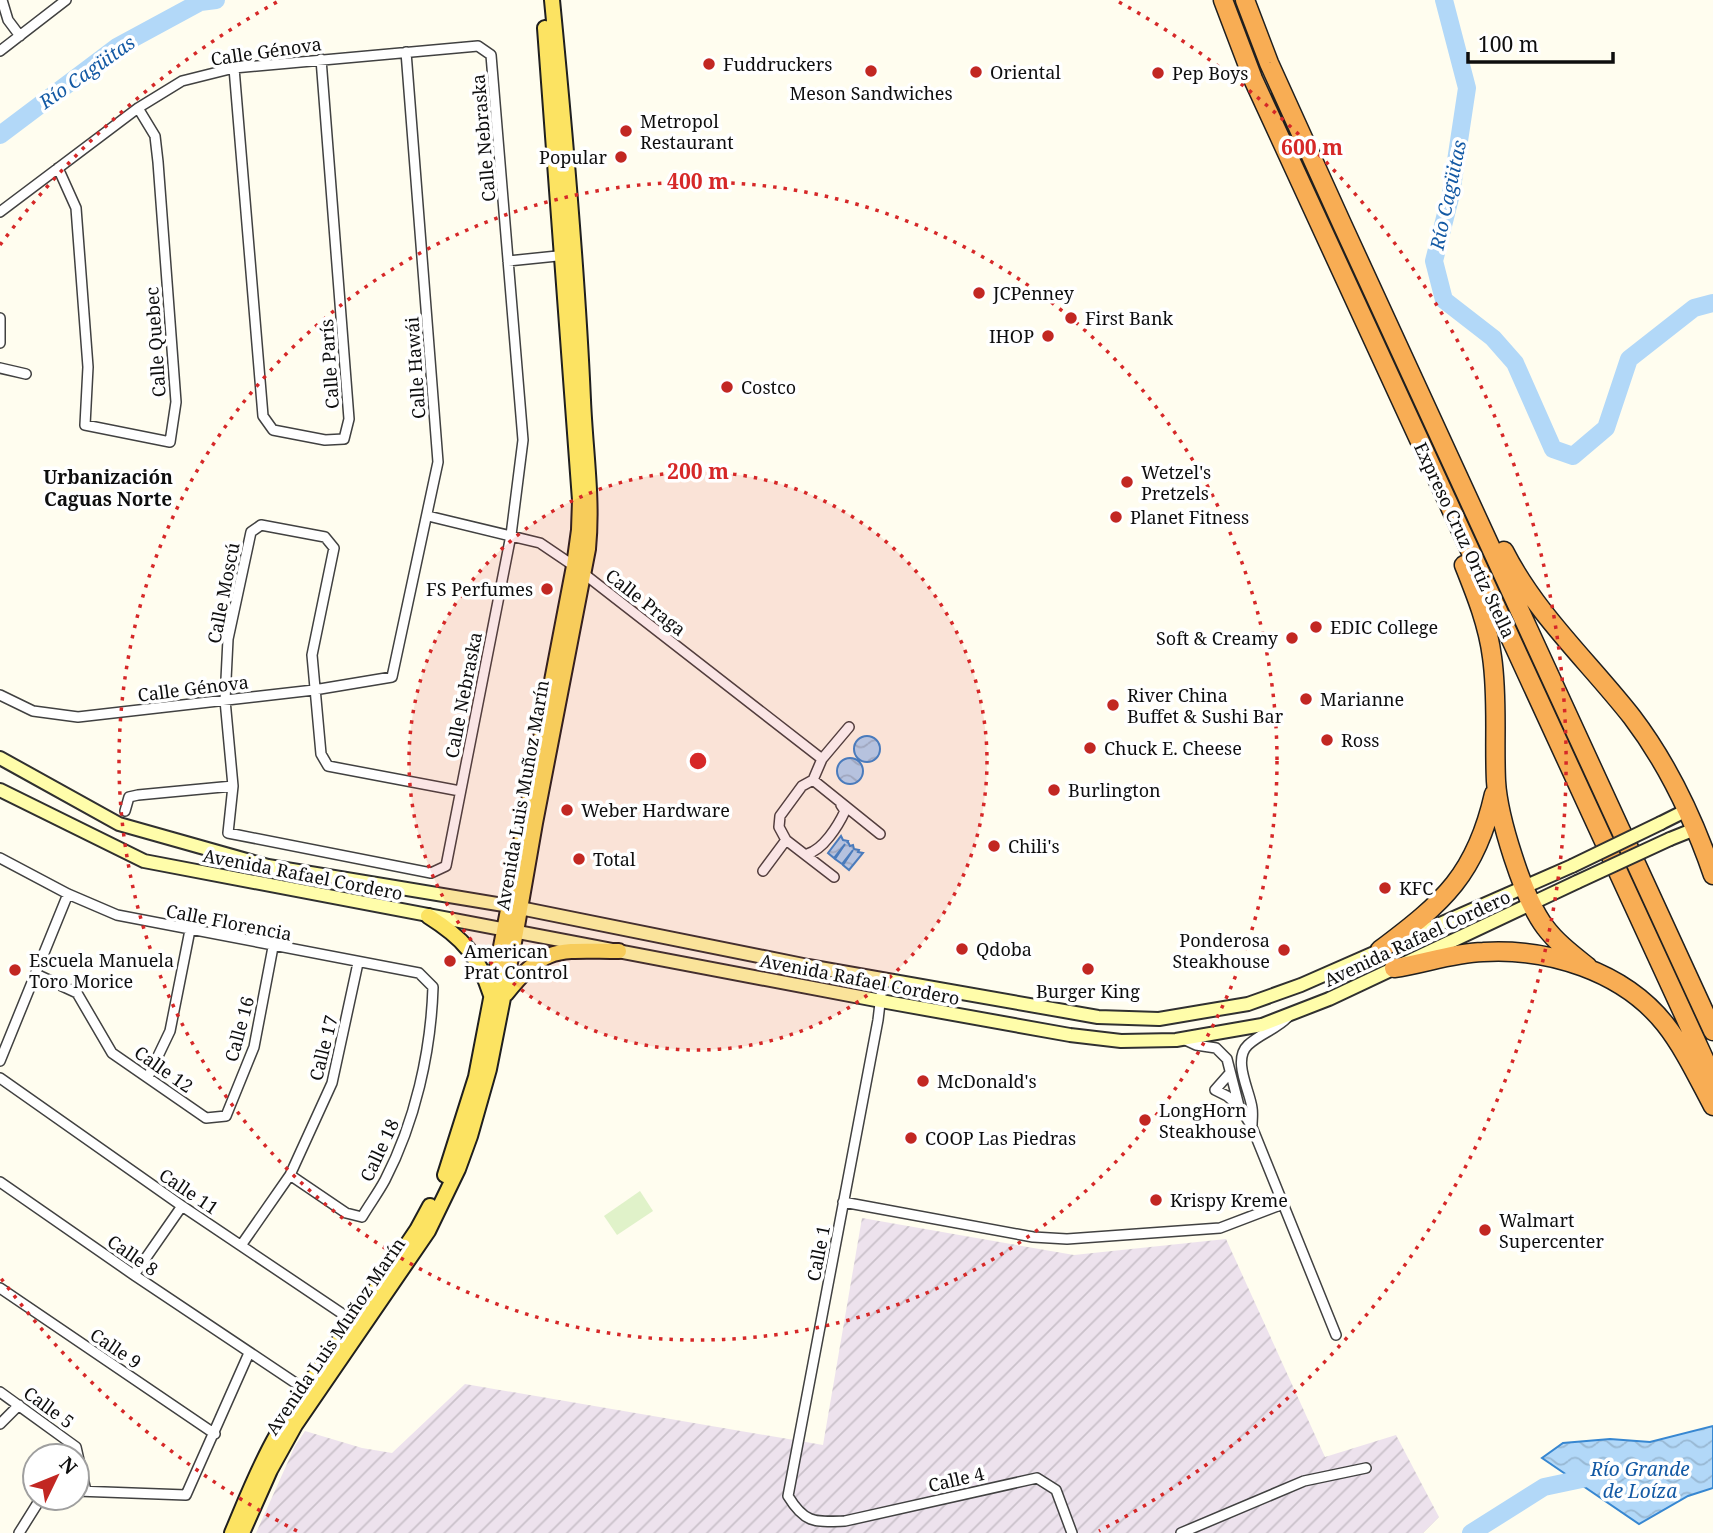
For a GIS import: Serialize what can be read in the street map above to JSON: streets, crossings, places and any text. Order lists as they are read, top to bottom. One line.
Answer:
{"streets":{"highway":["Expreso Cruz Ortiz Stella"],"main road":["Avenida Luis Muñoz Marín","Avenida Rafael Cordero"],"street":["Calle Génova","Calle Nebraska","Calle Quebec","Calle París","Calle Hawái","Calle Moscú","Calle Praga","Calle Florencia","Calle 16","Calle 17","Calle 12","Calle 18","Calle 11","Calle 1","Calle 8","Calle 9","Calle 5","Calle 4"]},"crossings":[["Calle Génova","Calle Nebraska"],["Calle Génova","Calle Quebec"],["Calle Génova","Calle París"],["Calle Génova","Calle Hawái"],["Calle Génova","Calle Moscú"],["Calle Nebraska","Calle Moscú"],["Calle Nebraska","Calle Praga"],["Calle Hawái","Calle Praga"],["Calle Praga","Avenida Luis Muñoz Marín"],["Avenida Luis Muñoz Marín","Avenida Rafael Cordero"],["Avenida Luis Muñoz Marín","Calle 11"],["Avenida Rafael Cordero","Calle 1"],["Calle Florencia","Calle 16"],["Calle Florencia","Calle 17"],["Calle Florencia","Calle 18"],["Calle 16","Calle 12"],["Calle 17","Calle 18"],["Calle 17","Calle 11"],["Calle 1","Calle 4"]],"districts":["Urbanización Caguas Norte"],"water":["Río Cagüitas","Río Grande de Loíza"],"places":["Fuddruckers","Meson Sandwiches","Oriental","Pep Boys","Metropol Restaurant","Popular","JCPenney","First Bank","IHOP","Costco","Wetzel's Pretzels","Planet Fitness","FS Perfumes","EDIC College","Soft & Creamy","Marianne","River China Buffet & Sushi Bar","Ross","Chuck E. Cheese","Burlington","Weber Hardware","Chili's","Total","KFC","Qdoba","Ponderosa Steakhouse","American Prat Control","Burger King","Escuela Manuela Toro Morice","McDonald's","LongHorn Steakhouse","COOP Las Piedras","Krispy Kreme","Walmart Supercenter"],"scale_bar":"100 m","north":"top right","rings":["600 m","400 m","200 m"]}
